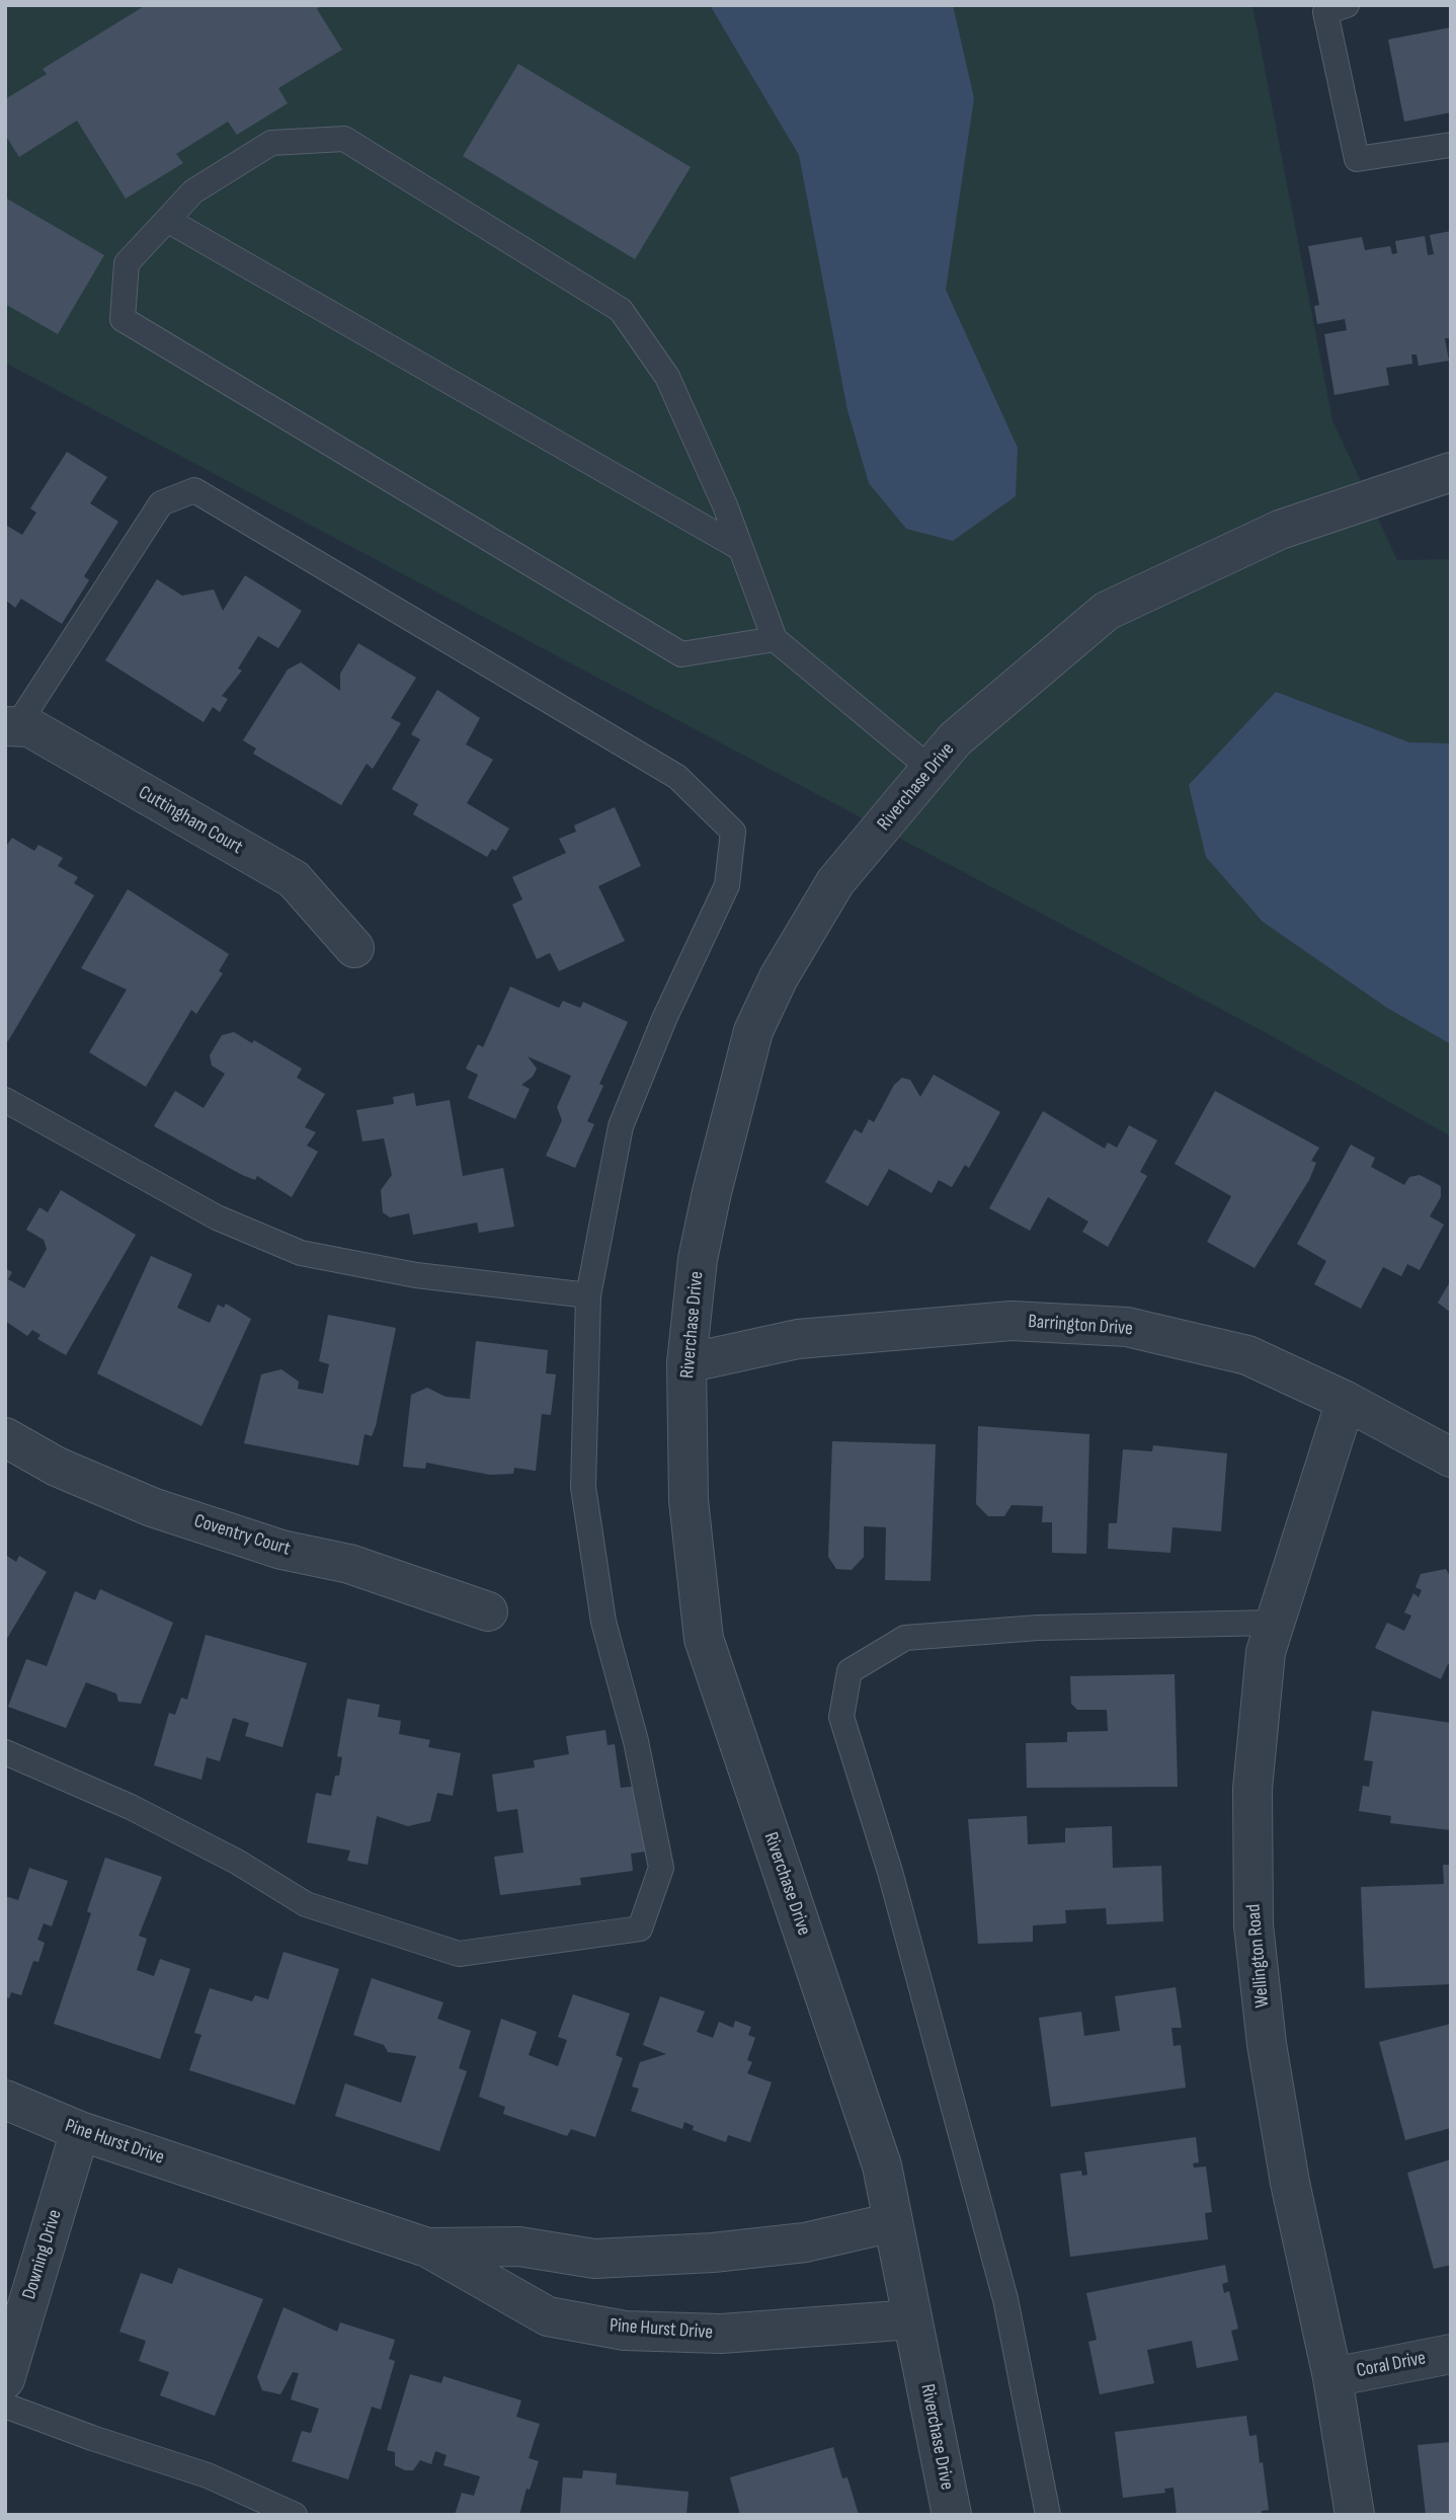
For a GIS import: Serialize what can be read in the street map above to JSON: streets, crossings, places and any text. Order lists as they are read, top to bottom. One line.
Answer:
{"streets":{"street":["Riverchase Drive","Cuttingham Court","Barrington Drive","Coventry Court","Wellington Road","Pine Hurst Drive","Downing Drive","Coral Drive"]},"crossings":[["Riverchase Drive","Barrington Drive"],["Riverchase Drive","Pine Hurst Drive"],["Barrington Drive","Wellington Road"],["Wellington Road","Coral Drive"],["Pine Hurst Drive","Downing Drive"]]}
